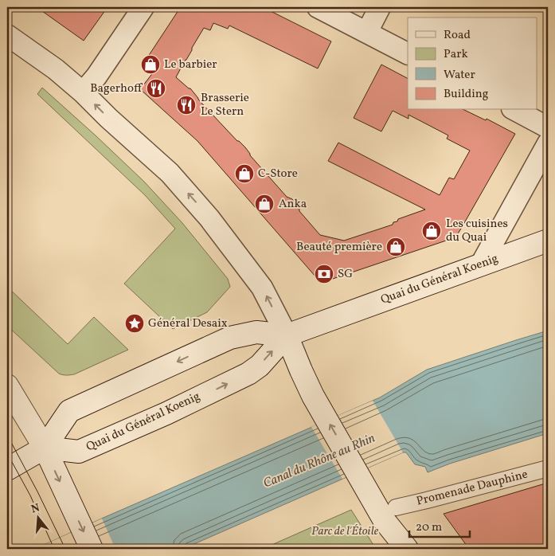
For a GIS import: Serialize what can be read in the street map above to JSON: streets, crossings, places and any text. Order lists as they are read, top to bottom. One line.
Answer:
{"streets":{"main road":["Quai du Général Koenig"],"street":["Promenade Dauphine"]},"water":["Canal du Rhône au Rhin"],"parks":["Parc de l'Étoile"],"places":{"shop":["Le barbier","C-Store","Anka","Les cuisines du Quai","Beauté première"],"restaurant":["Bagerhoff","Brasserie Le Stern"],"bank":["SG"],"place":["Général Desaix"]},"legend":["Road","Park","Water","Building"],"scale_bar":"20 m","north":"top"}
